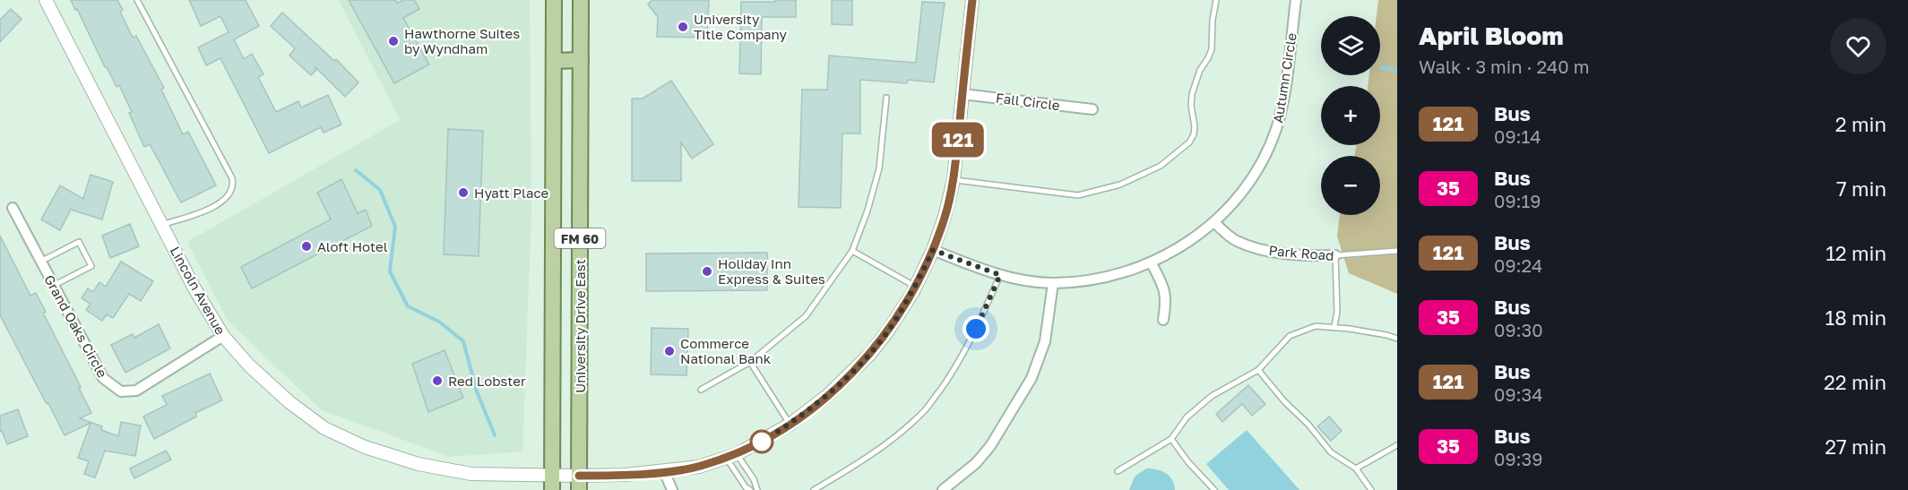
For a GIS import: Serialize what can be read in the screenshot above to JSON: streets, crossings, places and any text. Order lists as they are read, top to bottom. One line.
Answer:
{"streets":{"main road":["FM 60","University Drive East"],"street":["Autumn Circle","Fall Circle","Park Road","Lincoln Avenue","Grand Oaks Circle"]},"crossings":[["Autumn Circle","Park Road"],["Autumn Circle","Lincoln Avenue"],["Fall Circle","Lincoln Avenue"],["Lincoln Avenue","Grand Oaks Circle"],["Lincoln Avenue","University Drive East"]],"places":["University Title Company","Hawthorne Suites by Wyndham","Hyatt Place","Aloft Hotel","Holiday Inn Express & Suites","Commerce National Bank","Red Lobster"],"lines":["bus line 121"],"page":{"on_map":"121","heading":["April Bloom","Walk · 3 min · 240 m"],"map_buttons":["+","−"],"list":[{"mark":"121","name":"Bus","note":"09:14","value":"2 min"},{"mark":"35","name":"Bus","note":"09:19","value":"7 min"},{"mark":"121","name":"Bus","note":"09:24","value":"12 min"},{"mark":"35","name":"Bus","note":"09:30","value":"18 min"},{"mark":"121","name":"Bus","note":"09:34","value":"22 min"},{"mark":"35","name":"Bus","note":"09:39","value":"27 min"}]}}
